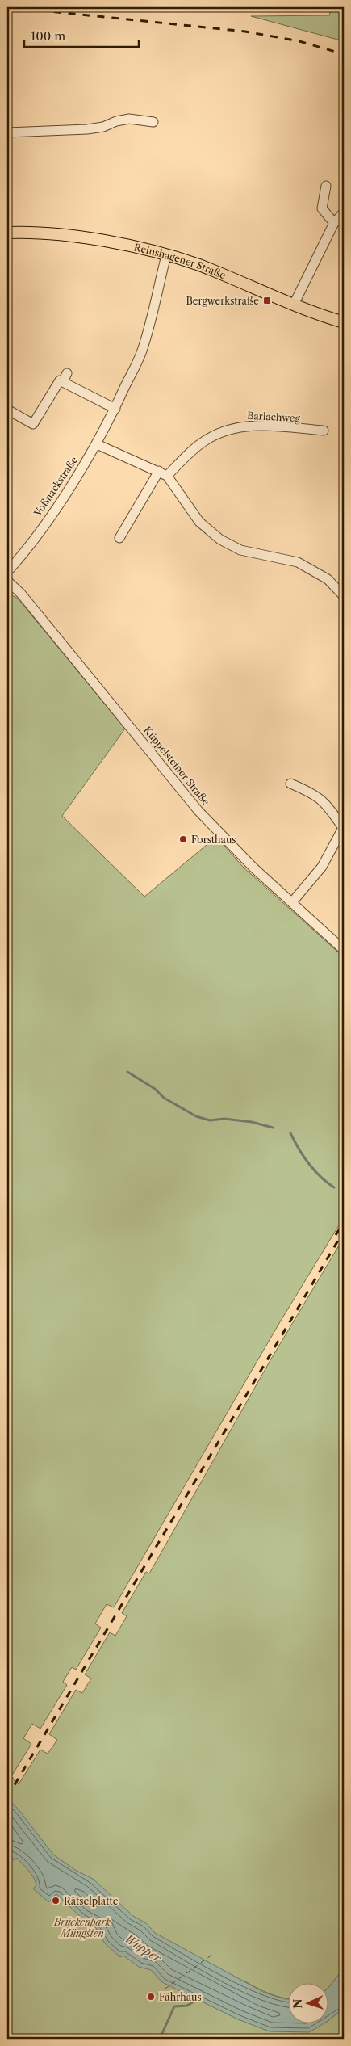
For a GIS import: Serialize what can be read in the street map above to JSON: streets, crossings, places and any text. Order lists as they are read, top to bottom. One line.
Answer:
{"streets":{"main road":["Reinshagener Straße"],"street":["Barlachweg","Voßnackstraße","Küppelsteiner Straße"]},"crossings":[["Reinshagener Straße","Voßnackstraße"]],"water":["Wupper"],"parks":["Brückenpark Müngsten"],"places":{"transit":["Bergwerkstraße"],"other":["Forsthaus","Rätselplatte","Fährhaus"]},"scale_bar":"100 m","north":"left"}
